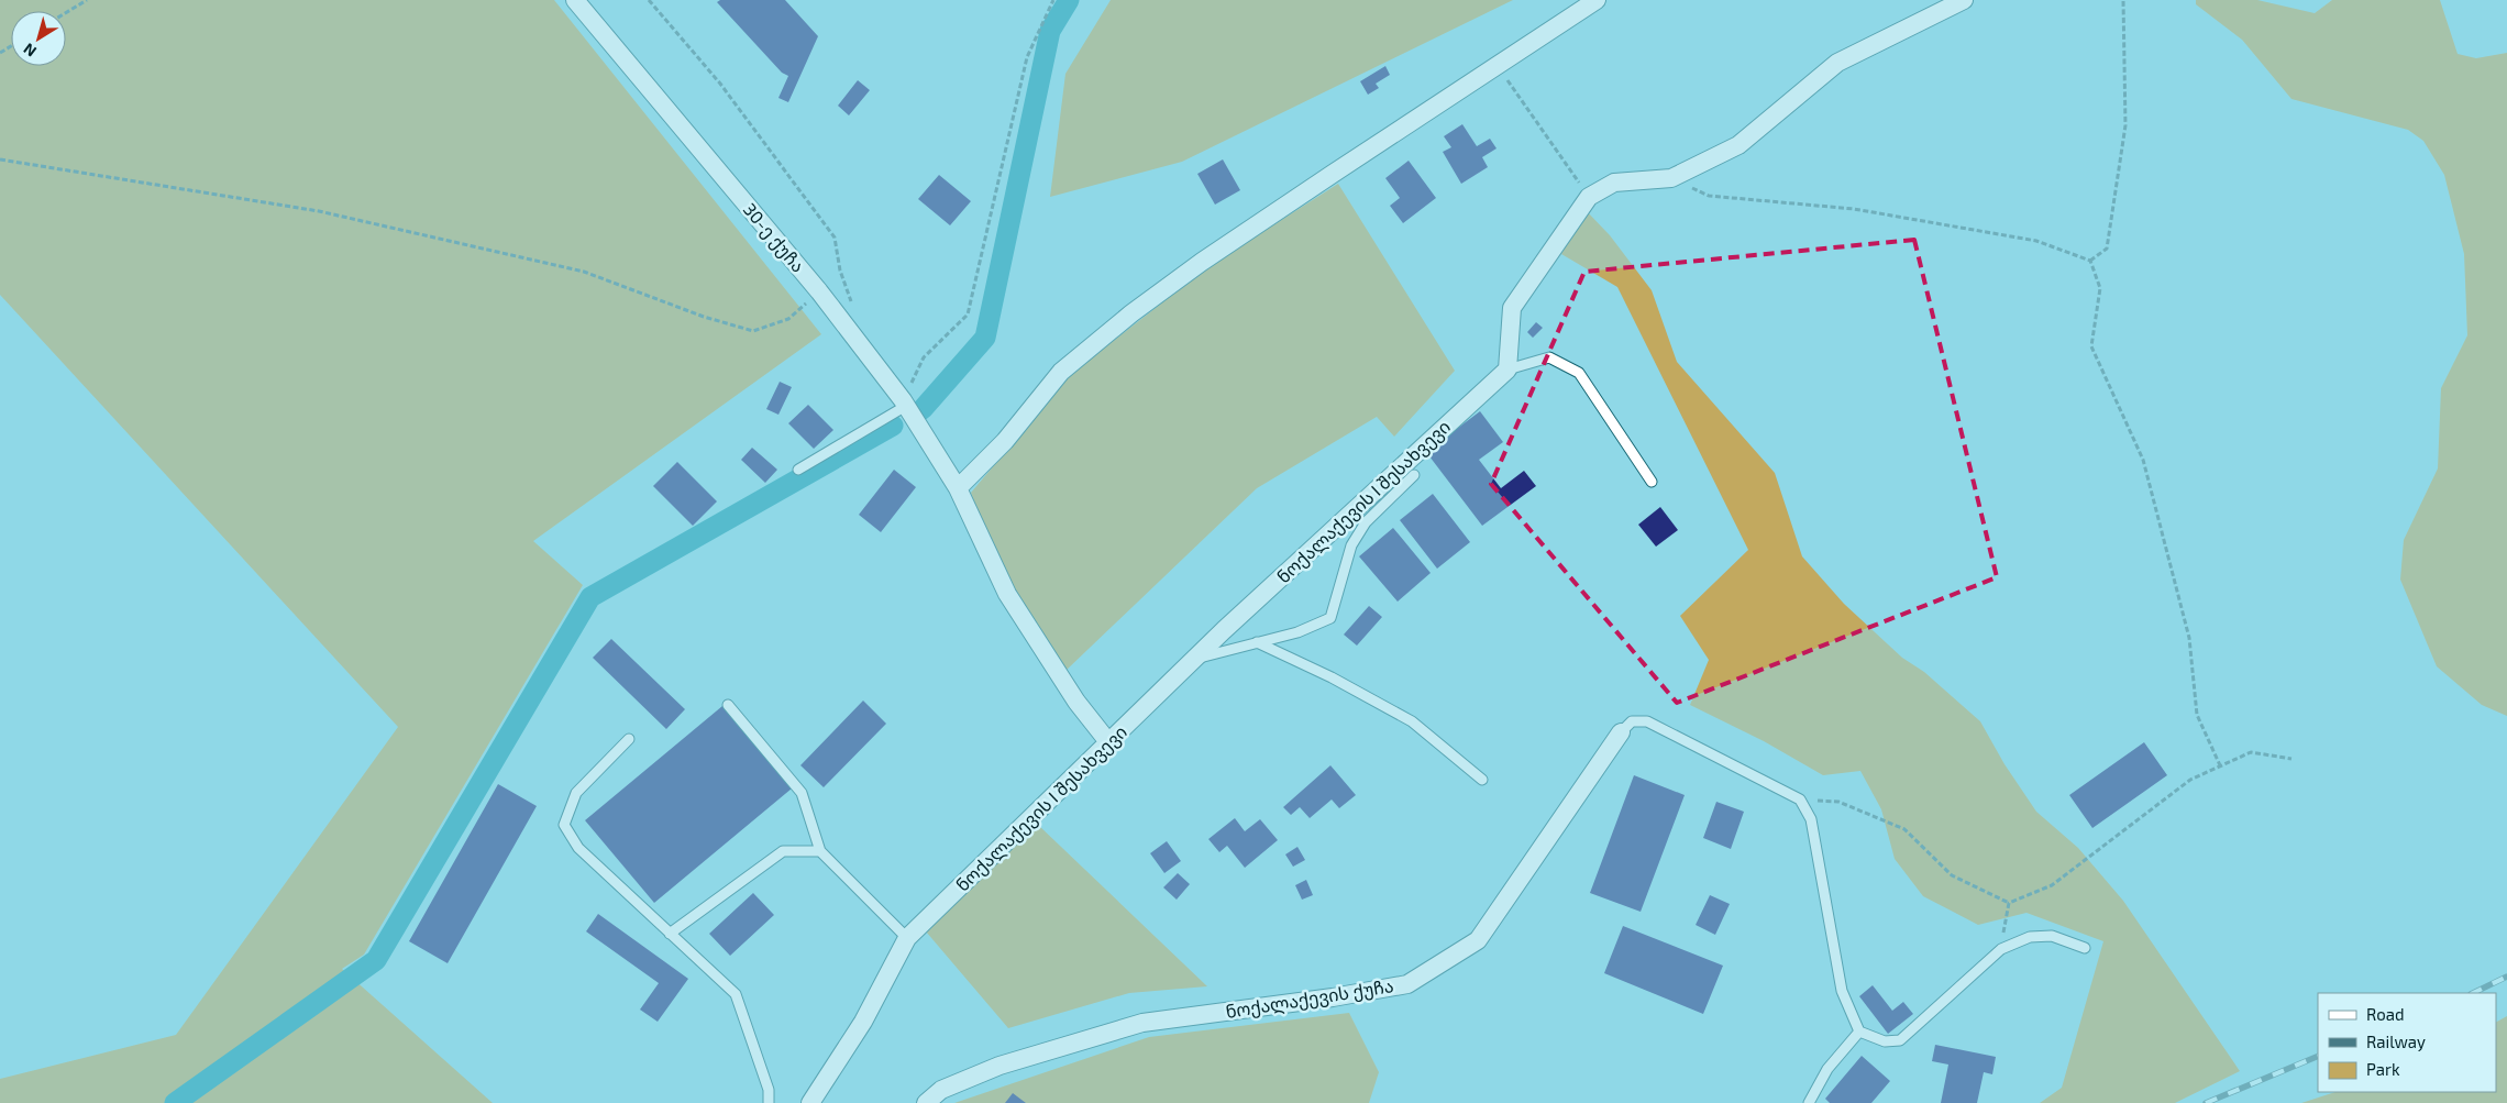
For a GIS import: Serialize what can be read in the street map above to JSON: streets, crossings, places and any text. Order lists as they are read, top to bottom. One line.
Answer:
{"streets":{"street":["30-ე ქუჩა","ნოქალაქევის I შესახვევი","ნოქალაქევის ქუჩა"]},"crossings":[["30-ე ქუჩა","ნოქალაქევის I შესახვევი"]],"legend":["Road","Railway","Park"],"north":"bottom left"}
